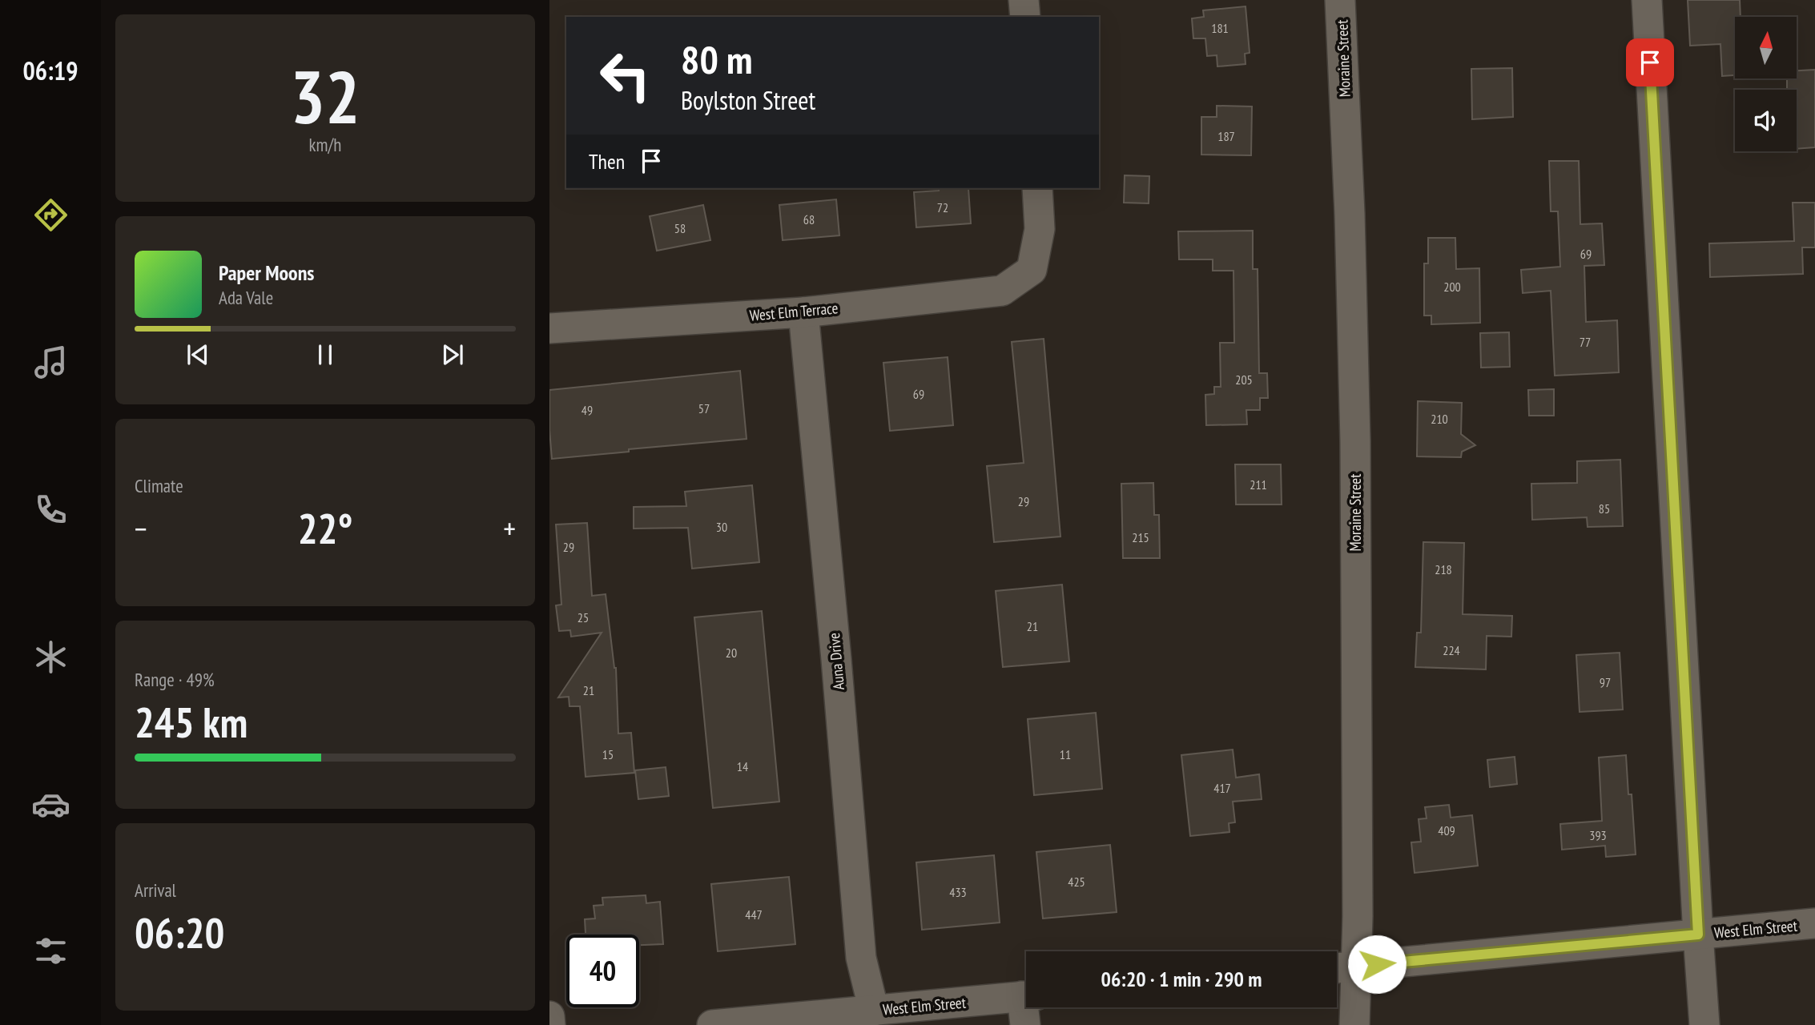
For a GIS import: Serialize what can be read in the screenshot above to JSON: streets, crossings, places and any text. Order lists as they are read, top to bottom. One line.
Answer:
{"streets":{"street":["Moraine Street","West Elm Terrace","Auna Drive","West Elm Street"]},"crossings":[["Moraine Street","West Elm Street"],["West Elm Terrace","Auna Drive"],["Auna Drive","West Elm Street"]],"house_numbers":["181","187","72","68","58","69","200","77","205","69","57","49","210","211","29","85","30","215","29","218","25","21","224","20","97","21","15","11","14","417","409","393","425","433","447"],"north":"top","page":{"tabs":"06:19","tile":[["32","km/h"],"Climate",["Range · 49%","245 km"],["Arrival","06:20"]],"turn":["80 m","Boylston Street"],"then":"Then","song":["Paper Moons","Ada Vale"],"heat":["−","22°","+"],"limit":"40","trip":"06:20 · 1 min · 290 m"}}
